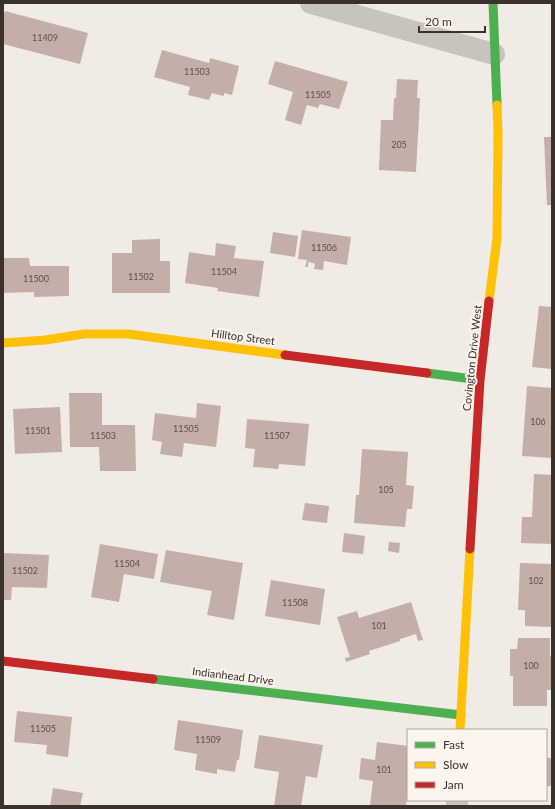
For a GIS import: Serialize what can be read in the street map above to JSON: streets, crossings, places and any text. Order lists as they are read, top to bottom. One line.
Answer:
{"streets":{"street":["Hilltop Street","Covington Drive West","Indianhead Drive"]},"crossings":[["Hilltop Street","Covington Drive West"],["Covington Drive West","Indianhead Drive"]],"house_numbers":["11409","11503","11505","205","11506","11504","11502","11500","106","11505","11501","11503","11507","105","11504","11502","102","11508","101","100","11505","11509","101"],"legend":["Fast","Slow","Jam"],"scale_bar":"20 m"}
